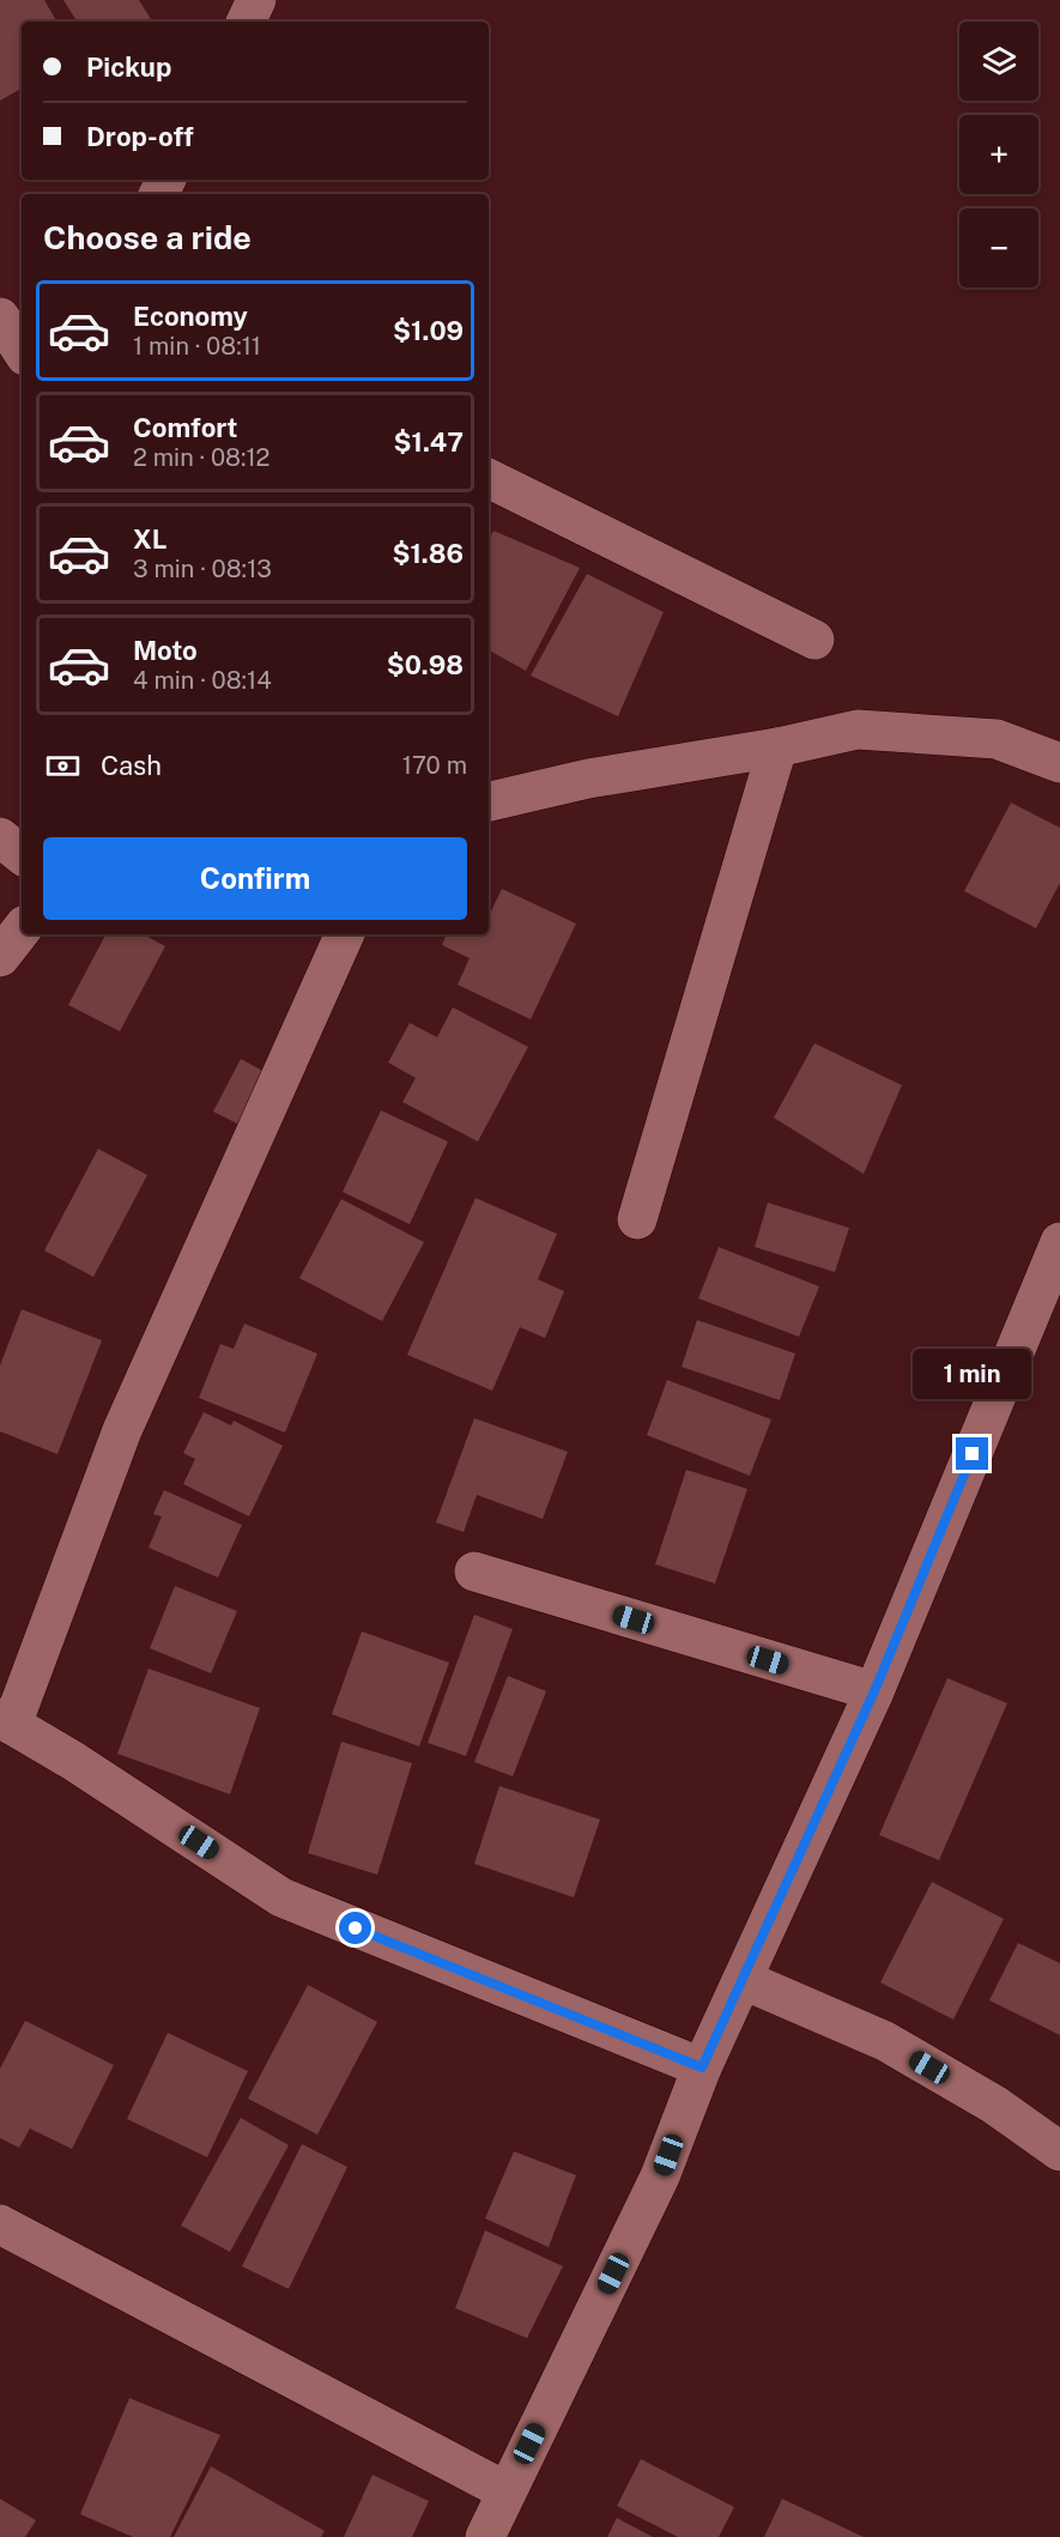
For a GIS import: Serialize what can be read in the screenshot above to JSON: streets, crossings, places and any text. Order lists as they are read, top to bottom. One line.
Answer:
{"page":{"map_buttons":["+","−"],"banner":["Pickup","Drop-off"],"heading":"Choose a ride","list":[{"name":"Economy","note":"1 min · 08:11","value":"$1.09"},{"name":"Comfort","note":"2 min · 08:12","value":"$1.47"},{"name":"XL","note":"3 min · 08:13","value":"$1.86"},{"name":"Moto","note":"4 min · 08:14","value":"$0.98"}],"pay":["Cash","170 m"],"buttons":"Confirm","bubble":"1 min"}}
